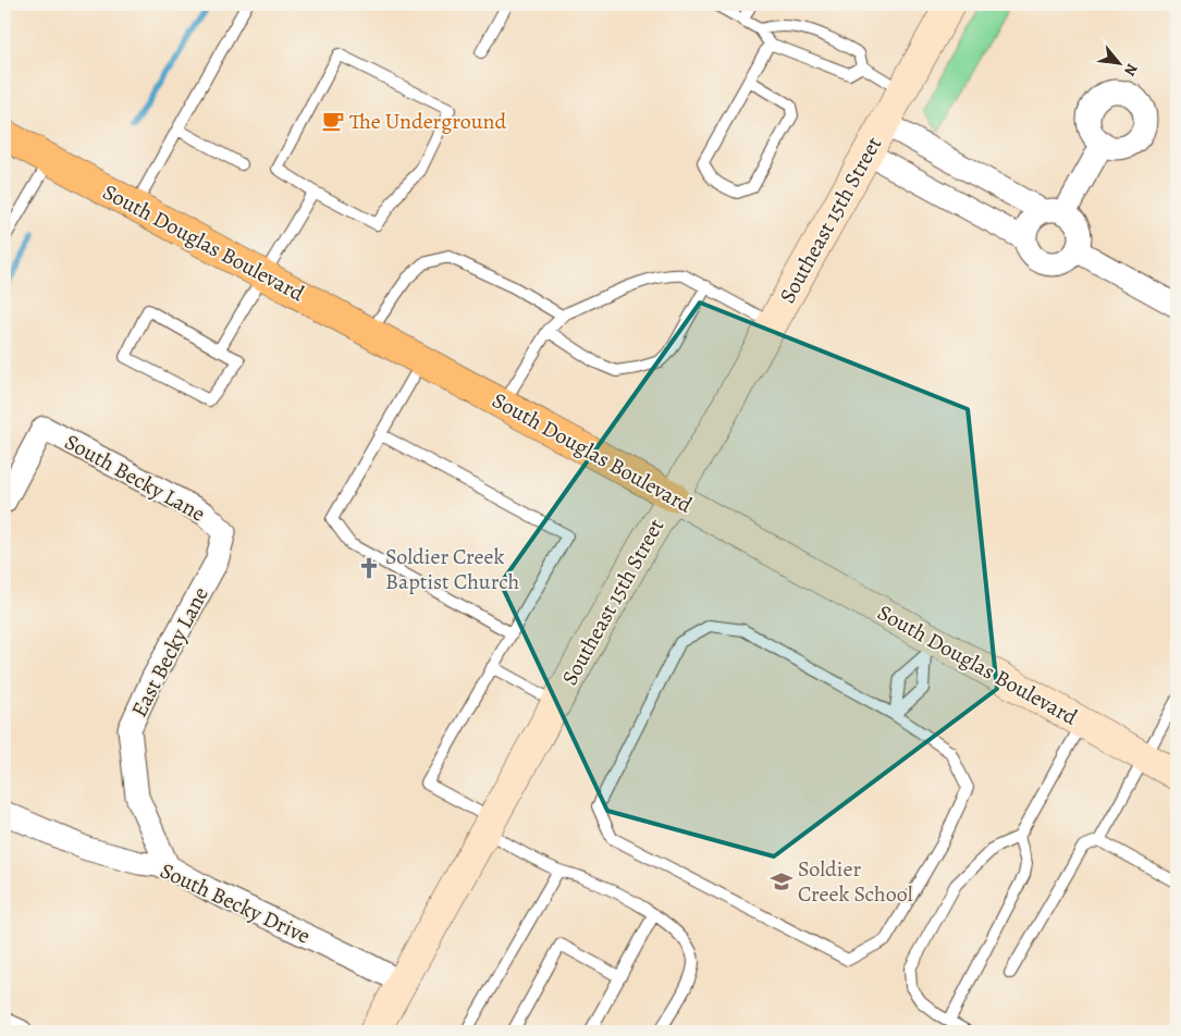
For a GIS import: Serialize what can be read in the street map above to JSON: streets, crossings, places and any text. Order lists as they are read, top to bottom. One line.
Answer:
{"streets":{"main road":["Southeast 15th Street","South Douglas Boulevard"],"street":["South Becky Lane","East Becky Lane","South Becky Drive"]},"crossings":[["Southeast 15th Street","South Douglas Boulevard"],["Southeast 15th Street","South Becky Drive"],["South Becky Lane","East Becky Lane"],["East Becky Lane","South Becky Drive"]],"places":{"cafe":["The Underground"],"church":["Soldier Creek Baptist Church"],"school or university":["Soldier Creek School"]},"north":"bottom right"}
